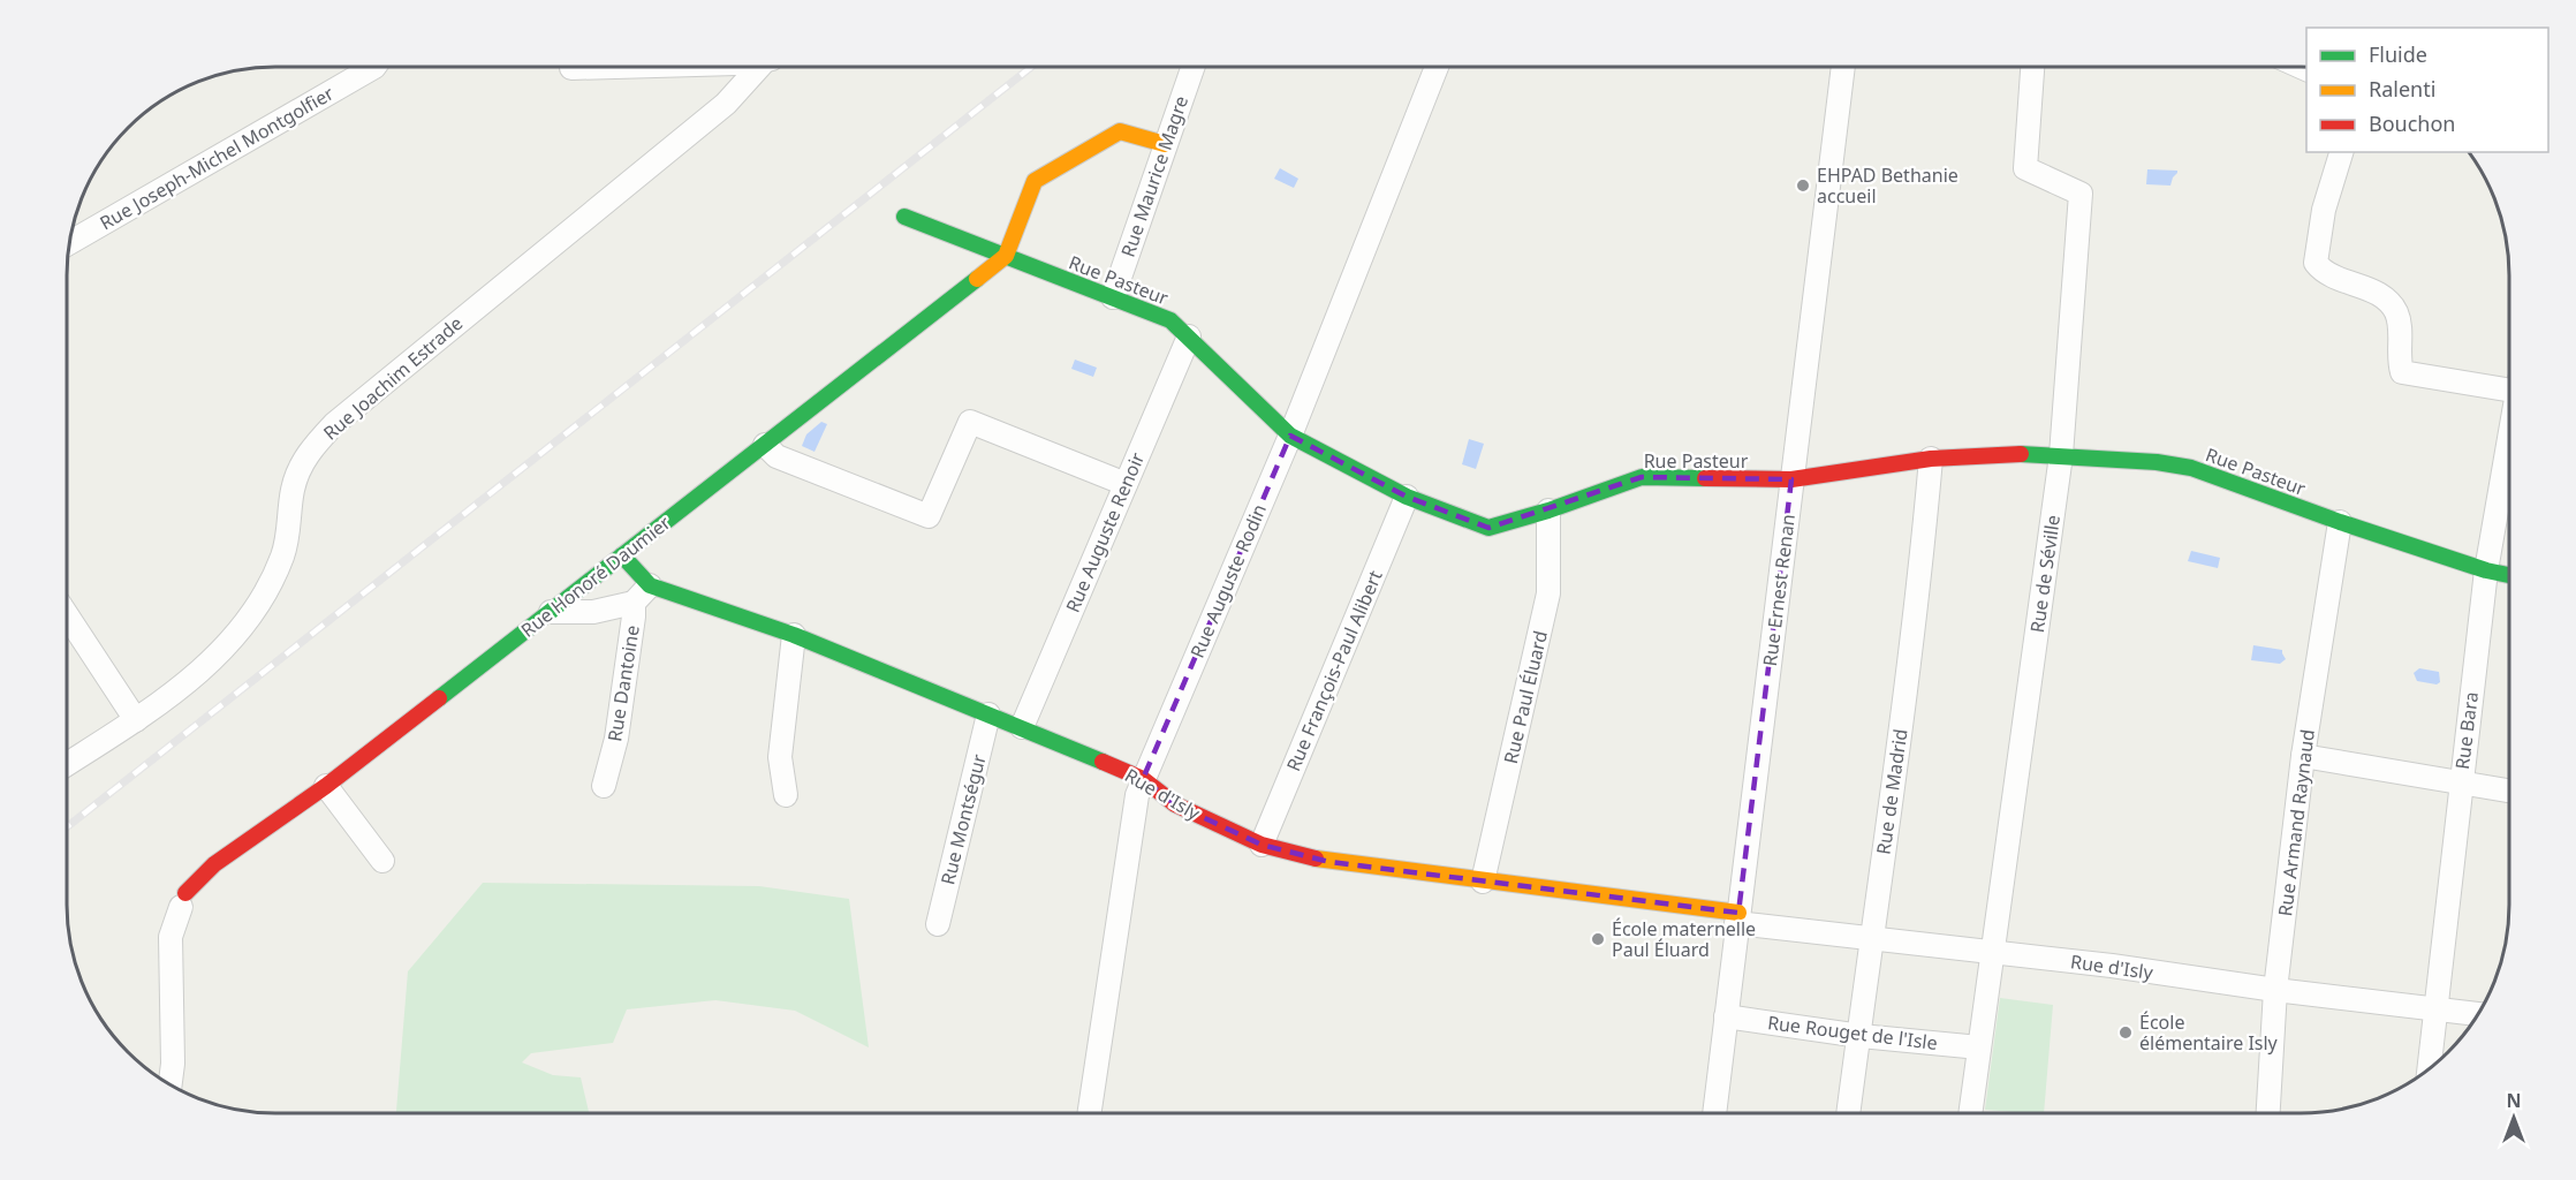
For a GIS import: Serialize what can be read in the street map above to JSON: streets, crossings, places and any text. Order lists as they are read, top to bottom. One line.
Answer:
{"streets":{"street":["Rue Joseph-Michel Montgolfier","Rue Maurice Magre","Rue Pasteur","Rue Joachim Estrade","Rue Auguste Renoir","Rue de Séville","Rue Honoré Daumier","Rue Auguste Rodin","Rue Ernest Renan","Rue François-Paul Alibert","Rue Dantoine","Rue Paul Éluard","Rue Bara","Rue de Madrid","Rue d'Isly","Rue Montségur","Rue Armand Raynaud","Rue Rouget de l'Isle"]},"crossings":[["Rue Maurice Magre","Rue Pasteur"],["Rue Pasteur","Rue Auguste Renoir"],["Rue Pasteur","Rue de Séville"],["Rue Pasteur","Rue Honoré Daumier"],["Rue Pasteur","Rue Auguste Rodin"],["Rue Pasteur","Rue Ernest Renan"],["Rue Pasteur","Rue François-Paul Alibert"],["Rue Pasteur","Rue Paul Éluard"],["Rue Pasteur","Rue Bara"],["Rue Pasteur","Rue de Madrid"],["Rue Pasteur","Rue Armand Raynaud"],["Rue Auguste Renoir","Rue d'Isly"],["Rue de Séville","Rue d'Isly"],["Rue de Séville","Rue Rouget de l'Isle"],["Rue Honoré Daumier","Rue d'Isly"],["Rue Auguste Rodin","Rue d'Isly"],["Rue Ernest Renan","Rue d'Isly"],["Rue Ernest Renan","Rue Rouget de l'Isle"],["Rue François-Paul Alibert","Rue d'Isly"],["Rue Dantoine","Rue d'Isly"],["Rue Paul Éluard","Rue d'Isly"],["Rue Bara","Rue d'Isly"],["Rue de Madrid","Rue d'Isly"],["Rue de Madrid","Rue Rouget de l'Isle"],["Rue d'Isly","Rue Montségur"],["Rue d'Isly","Rue Armand Raynaud"]],"places":["EHPAD Bethanie accueil","École maternelle Paul Éluard","École élémentaire Isly"],"legend":["Fluide","Ralenti","Bouchon"],"north":"top"}
